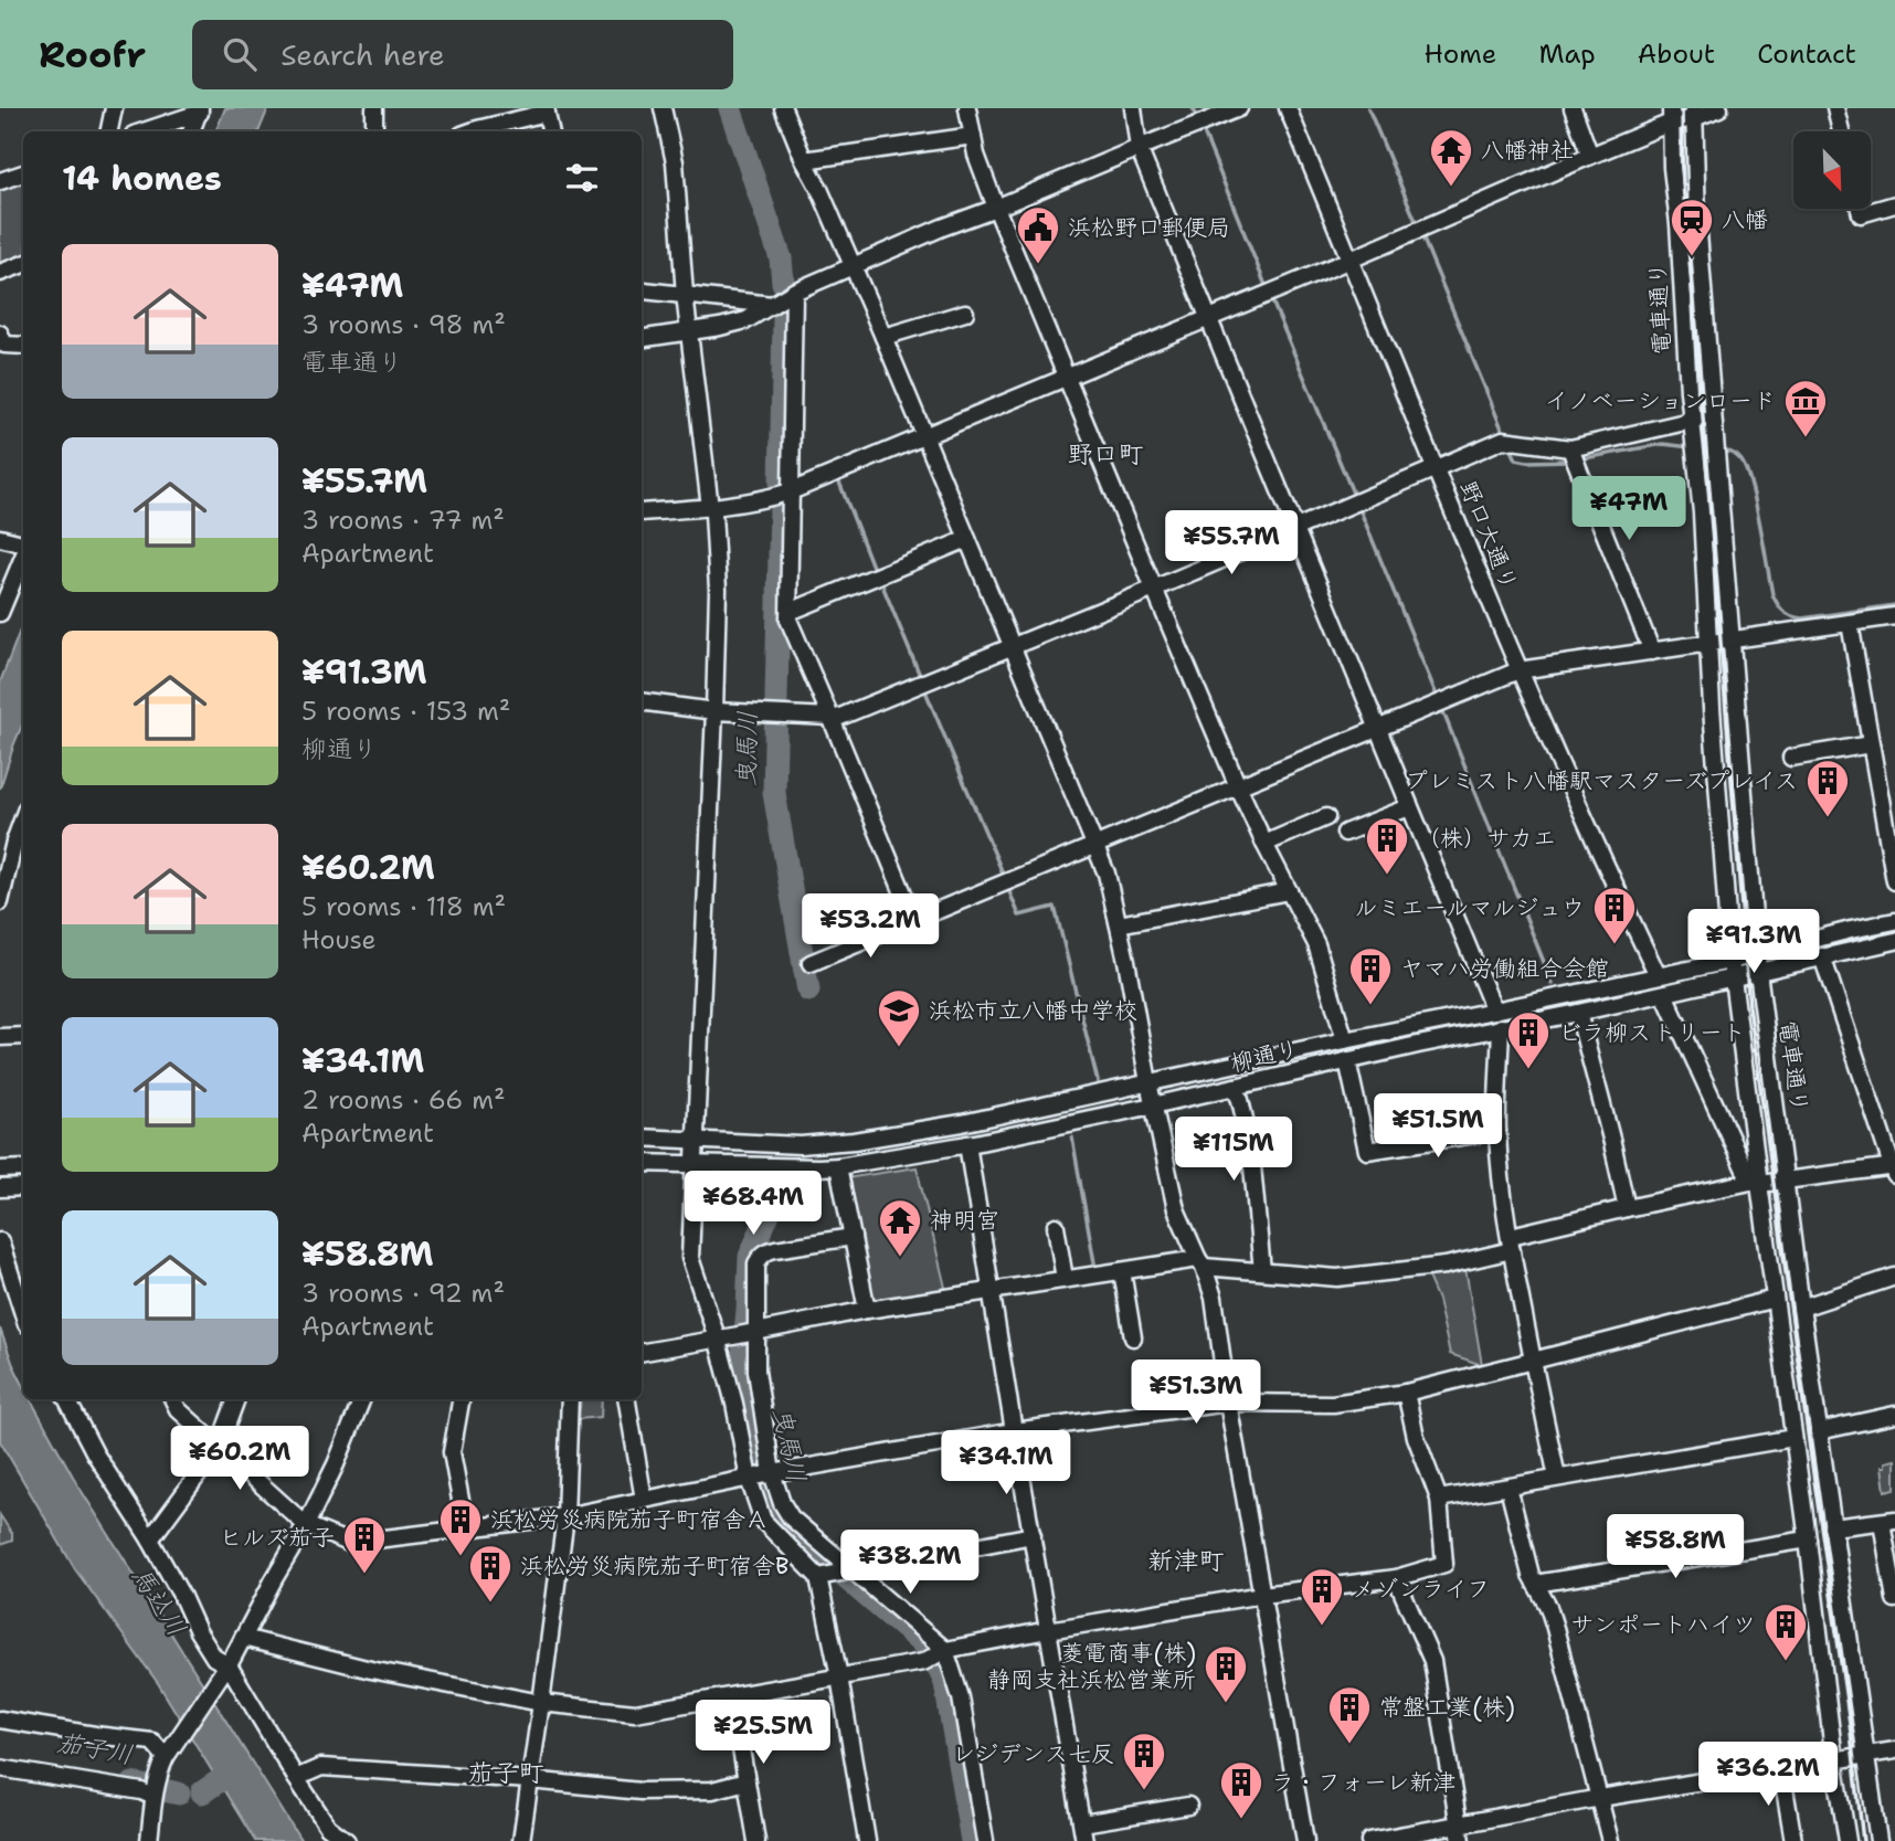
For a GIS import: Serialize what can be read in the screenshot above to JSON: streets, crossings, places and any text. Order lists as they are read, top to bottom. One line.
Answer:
{"streets":{"street":["電車通り","野口大通り","柳通り"]},"crossings":[["電車通り","柳通り"],["野口大通り","柳通り"]],"districts":["野口町","新津町","茄子町"],"water":["曳馬川","馬込川","茄子川"],"places":{"temple":["八幡神社","神明宮"],"station":["八幡"],"public building":["浜松野口郵便局"],"museum":["イノベーションロード"],"building":["プレミスト八幡駅マスターズプレイス","（株）サカエ","ルミエールマルジュウ","ヤマハ労働組合会館","ビラ柳ストリート","浜松労災病院茄子町宿舎Ａ","ヒルズ茄子","浜松労災病院茄子町宿舎B","メゾンライフ","サンポートハイツ","菱電商事(株) 静岡支社浜松営業所","常盤工業(株)","レジデンス七反","ラ・フォーレ新津"],"school or university":["浜松市立八幡中学校"]},"north":"bottom right","page":{"header":"Roofr","search":"Search here","nav":["Home","Map","About","Contact"],"heading":"14 homes","list":[{"name":"¥47M","note":"3 rooms · 98 m² · 電車通り"},{"name":"¥55.7M","note":"3 rooms · 77 m² · Apartment"},{"name":"¥91.3M","note":"5 rooms · 153 m² · 柳通り"},{"name":"¥60.2M","note":"5 rooms · 118 m² · House"},{"name":"¥34.1M","note":"2 rooms · 66 m² · Apartment"},{"name":"¥58.8M","note":"3 rooms · 92 m² · Apartment"}],"price":["¥47M","¥55.7M","¥53.2M","¥91.3M","¥51.5M","¥115M","¥68.4M","¥51.3M","¥60.2M","¥34.1M","¥58.8M","¥38.2M","¥25.5M","¥36.2M"]}}
